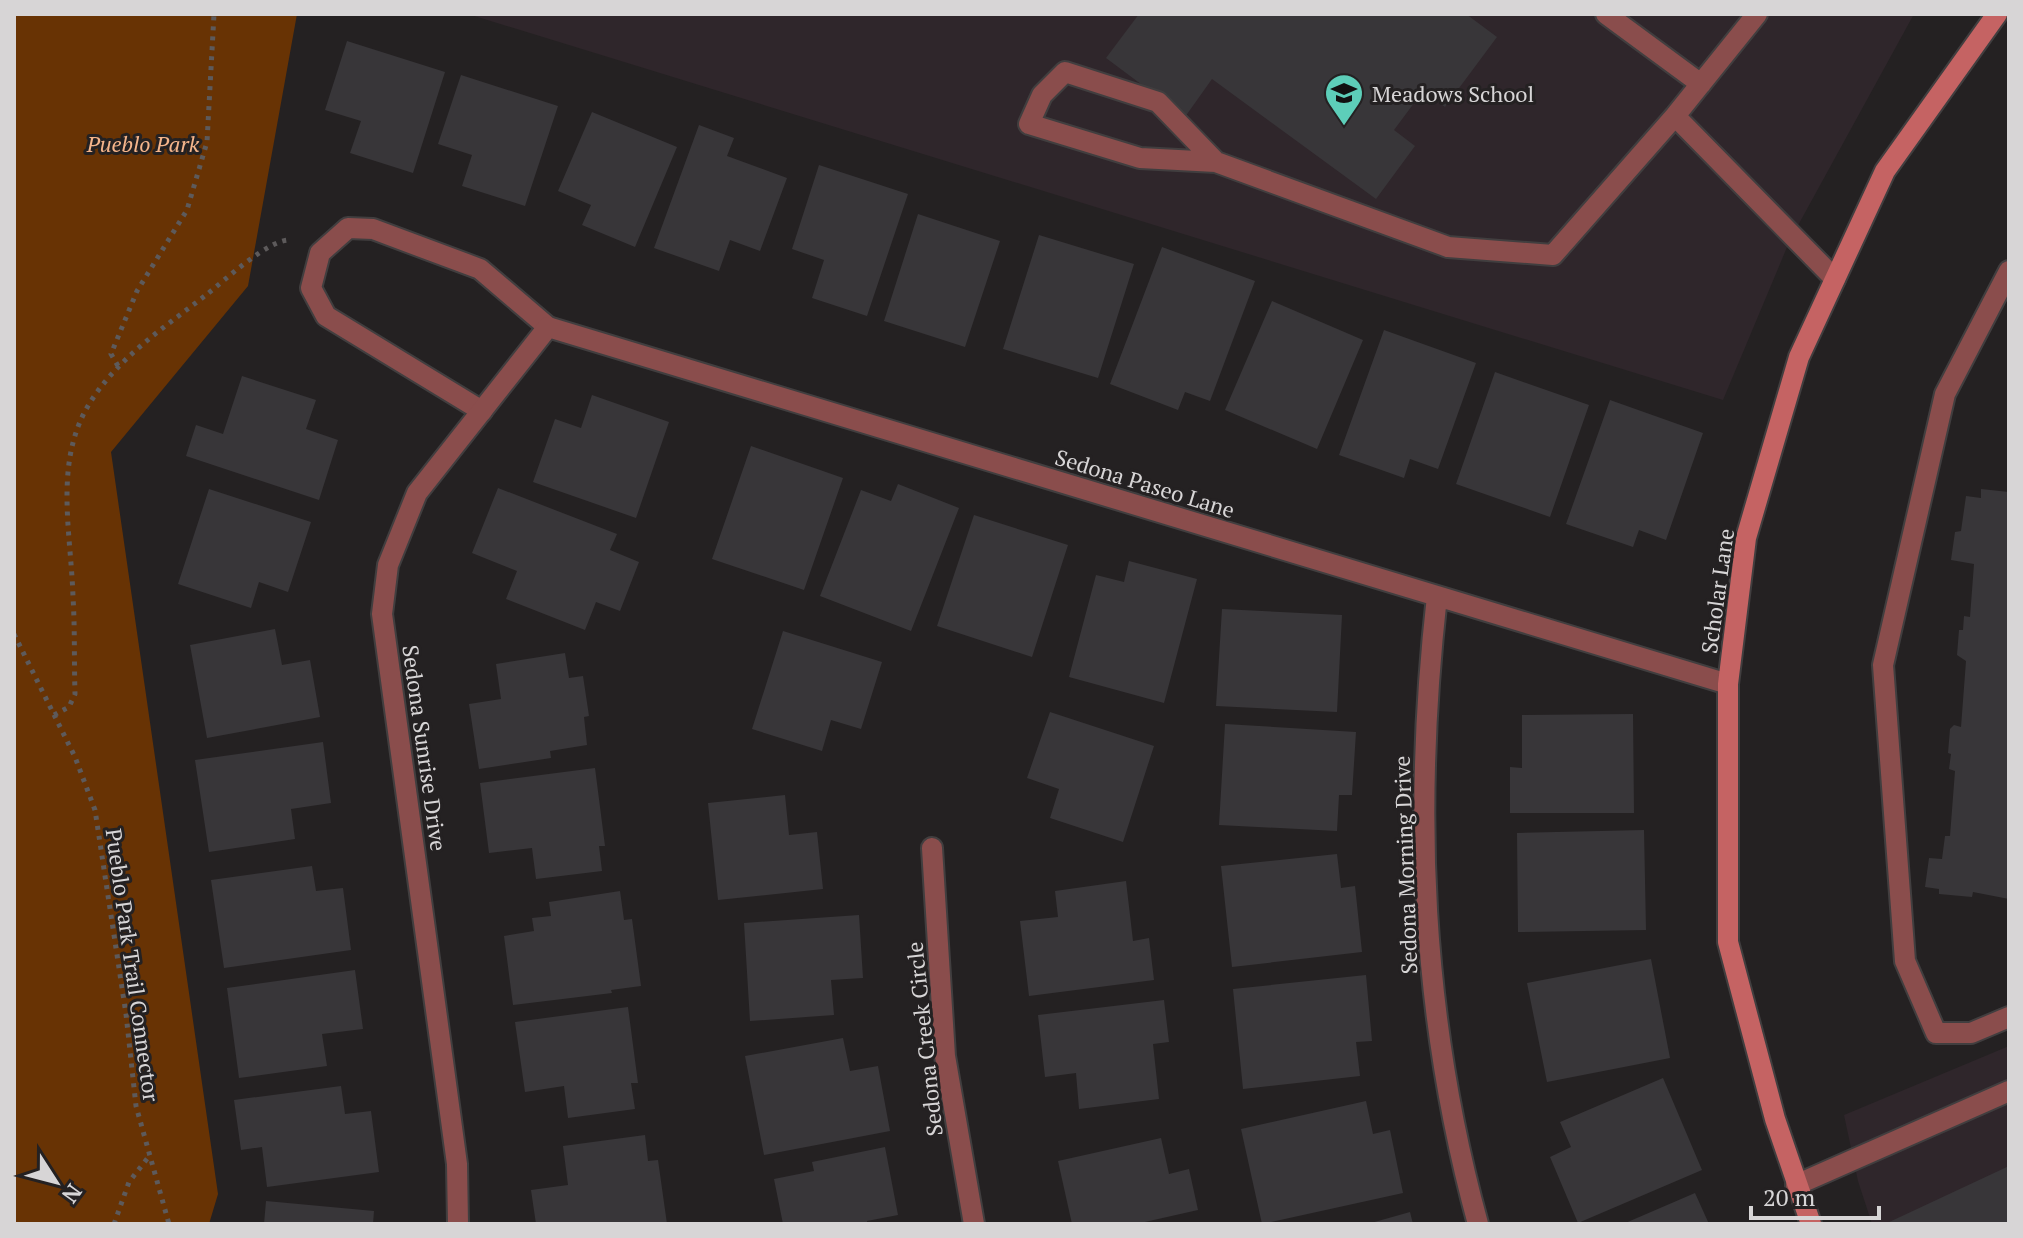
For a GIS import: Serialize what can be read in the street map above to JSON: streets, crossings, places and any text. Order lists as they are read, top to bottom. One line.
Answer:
{"streets":{"street":["Sedona Paseo Lane","Scholar Lane","Sedona Sunrise Drive","Sedona Morning Drive","Sedona Creek Circle"],"path":["Pueblo Park Trail Connector"]},"crossings":[["Sedona Paseo Lane","Scholar Lane"],["Sedona Paseo Lane","Sedona Sunrise Drive"],["Sedona Paseo Lane","Sedona Morning Drive"]],"parks":["Pueblo Park"],"places":{"school or university":["Meadows School"]},"scale_bar":"20 m","north":"bottom right"}
